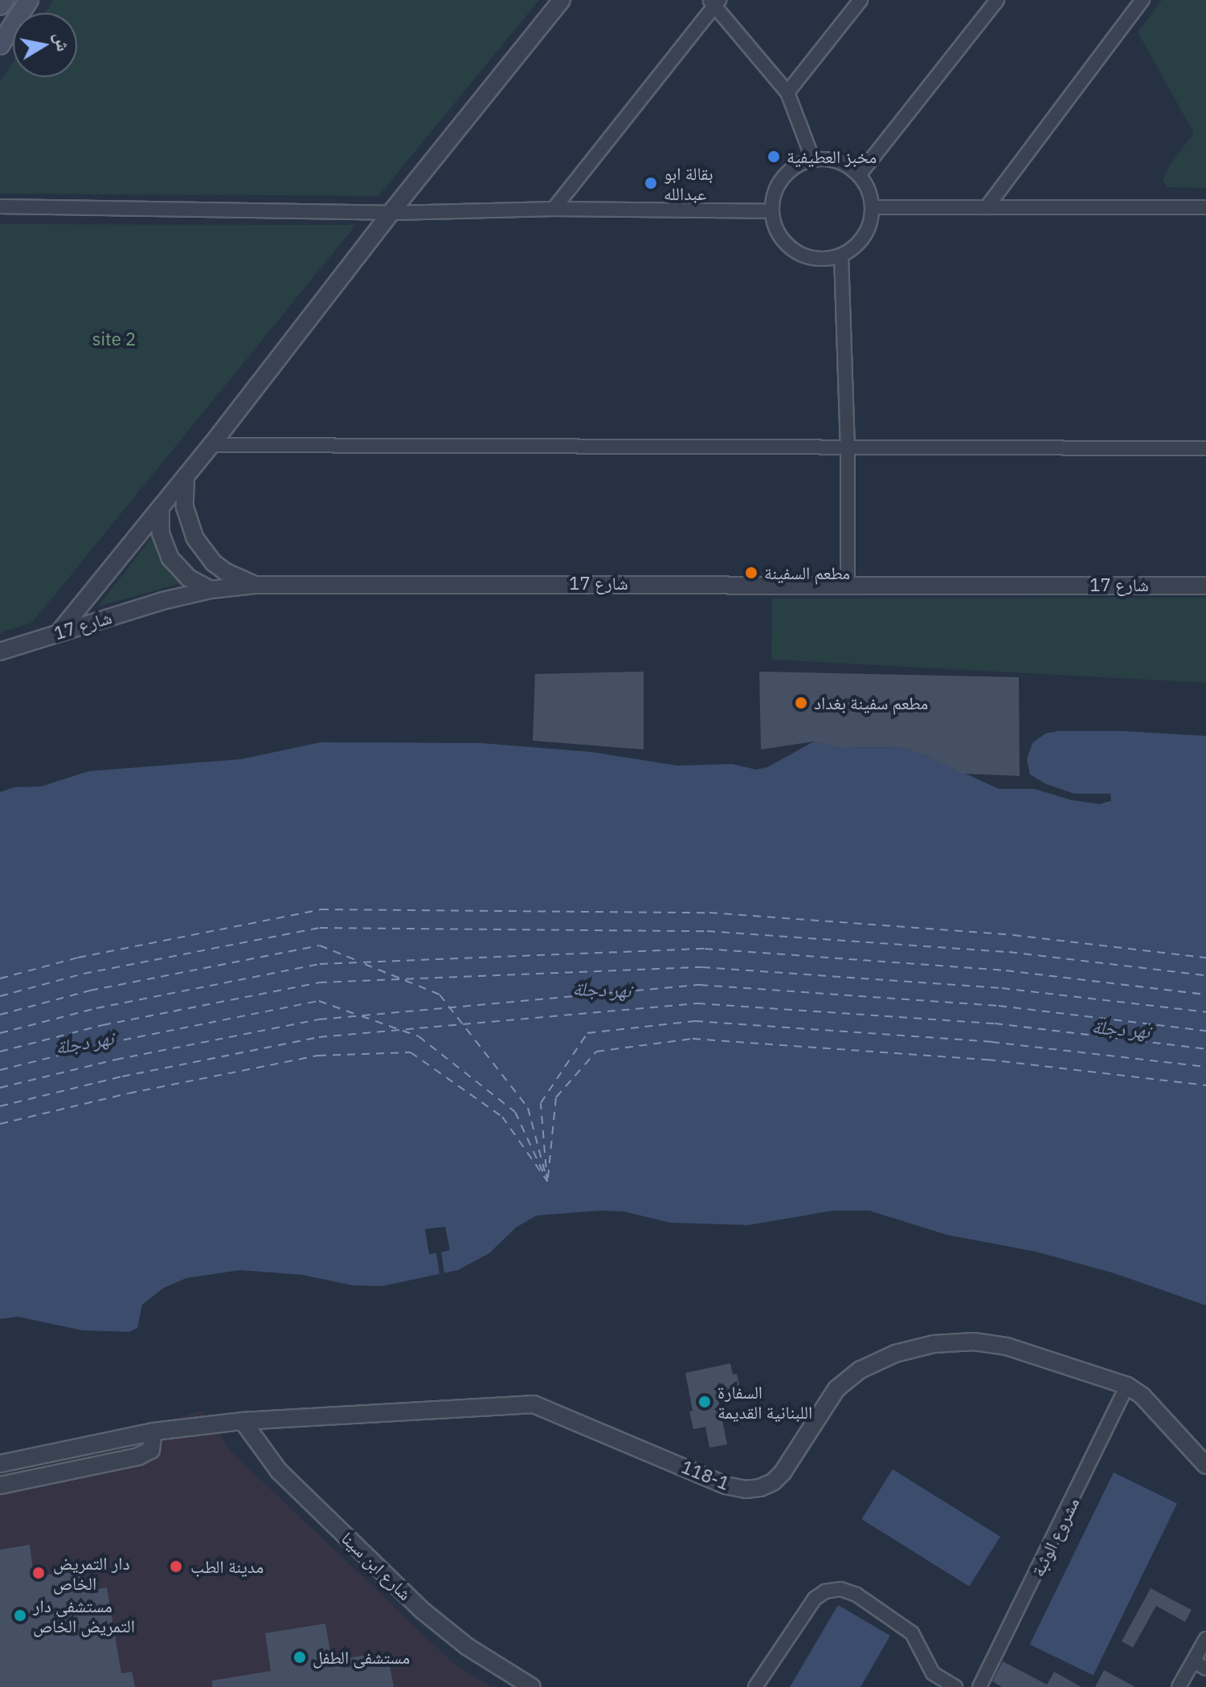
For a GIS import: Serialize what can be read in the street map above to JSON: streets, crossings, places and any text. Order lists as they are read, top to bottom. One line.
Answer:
{"streets":{"street":["شارع 17","118-1","مشروع الوثبة","شارع ابن سينا"]},"crossings":[["118-1","مشروع الوثبة"],["118-1","شارع ابن سينا"]],"water":["نهر دجلة"],"parks":["site 2"],"places":["مخبز العطيفية","بقالة ابو عبدالله","مطعم السفينة","مطعم سفينة بغداد","السفارة اللبنانية القديمة","مدينة الطب","دار التمريض الخاص","مستشفى دار التمريض الخاص","مستشفى الطفل"],"north":"right"}
